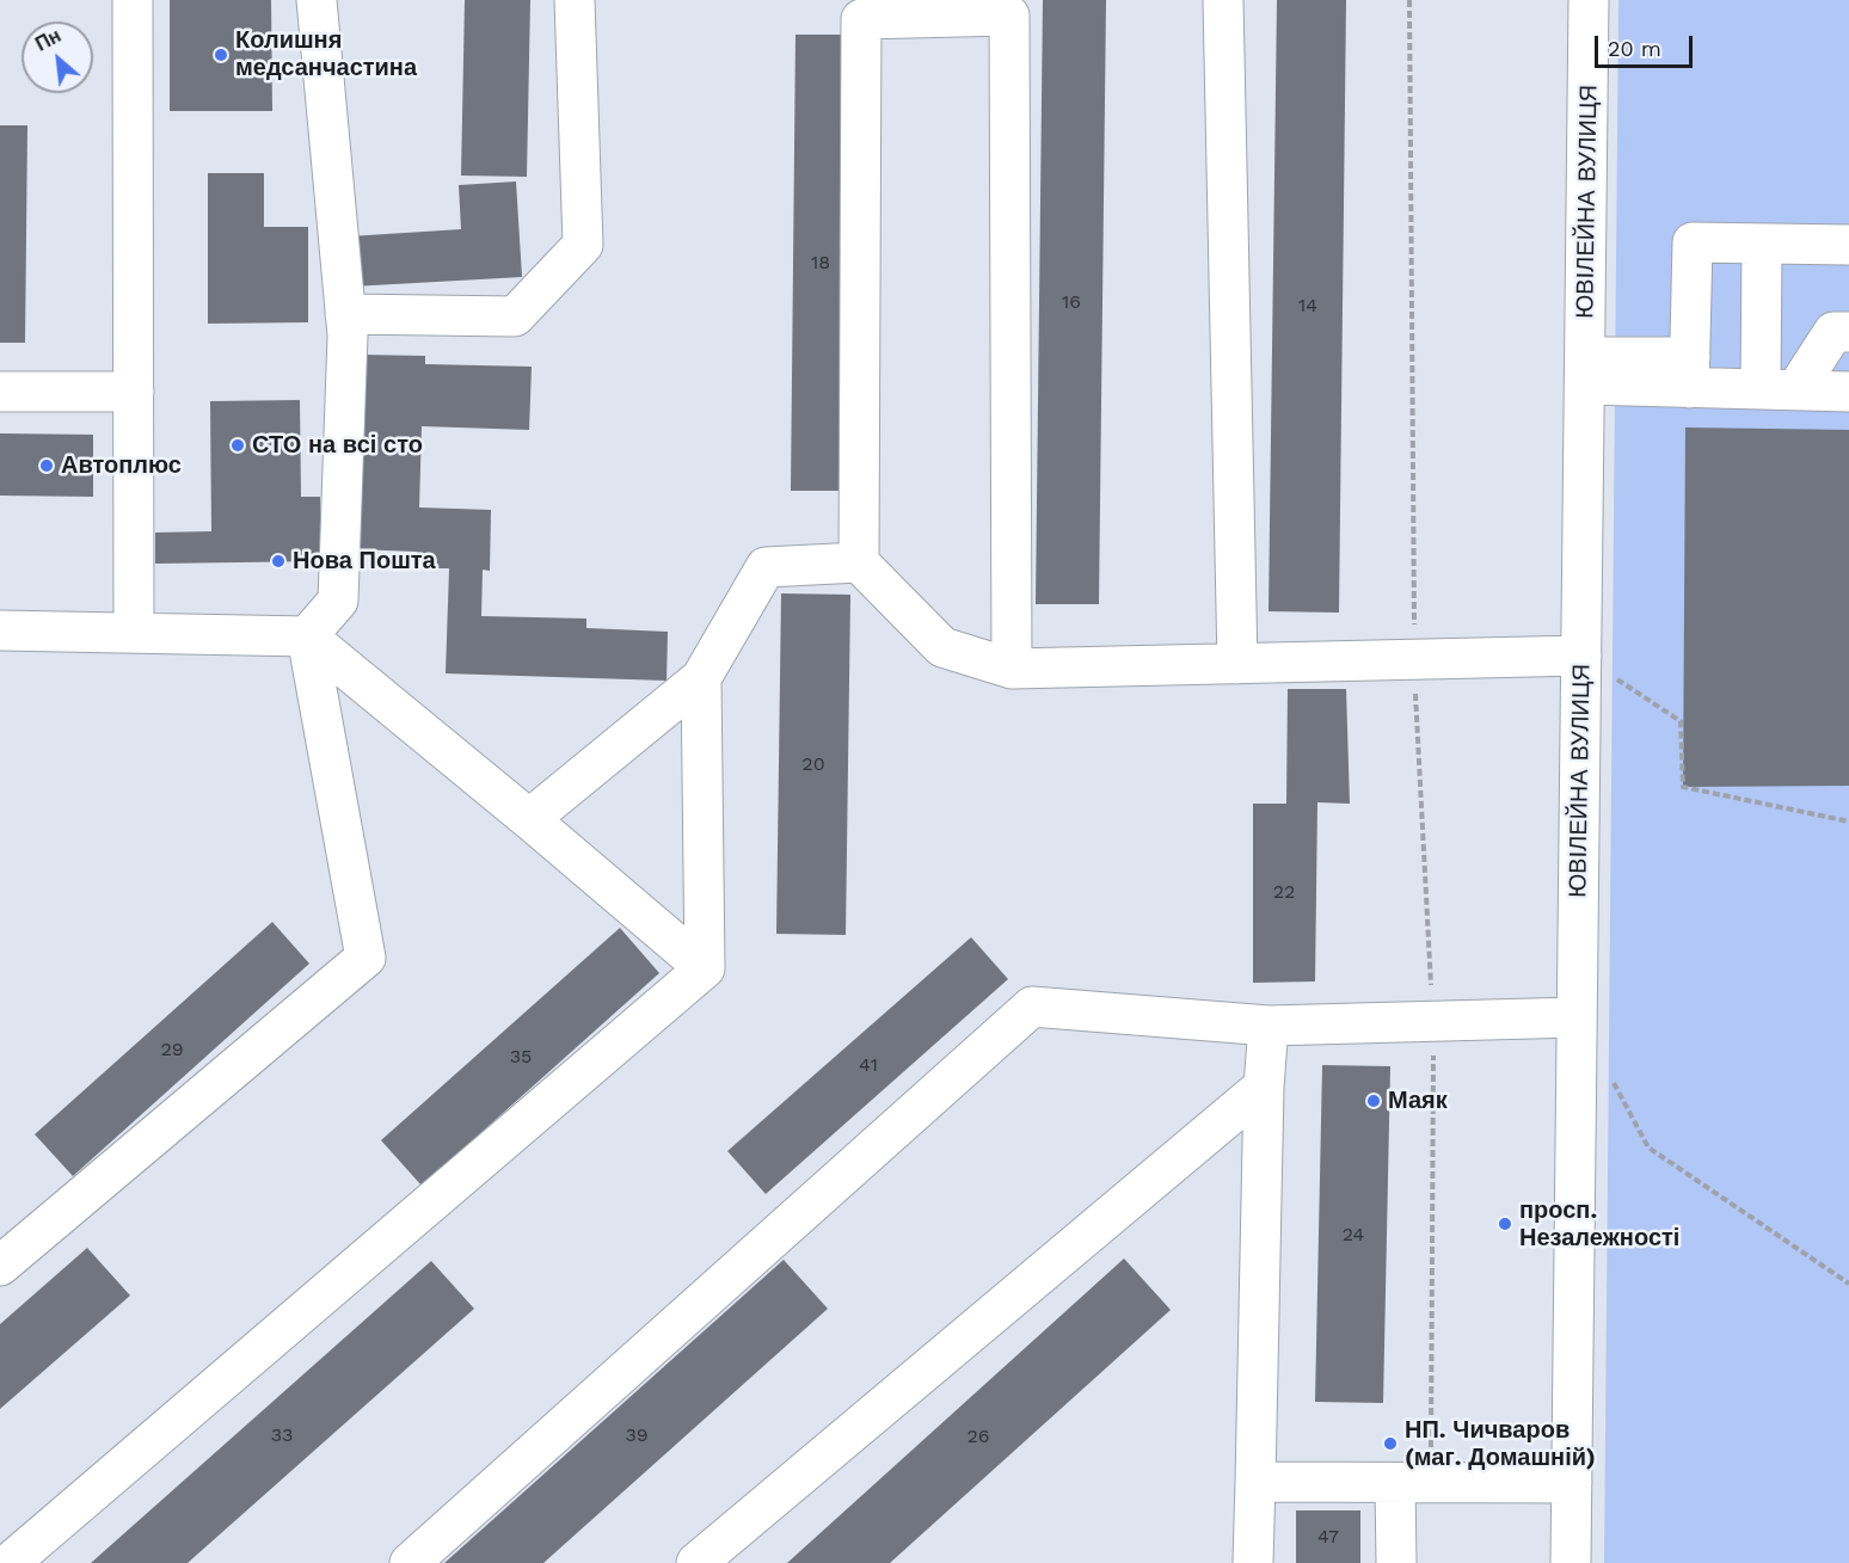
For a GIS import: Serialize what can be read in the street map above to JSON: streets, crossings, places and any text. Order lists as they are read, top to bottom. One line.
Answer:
{"streets":{"street":["ЮВІЛЕЙНА ВУЛИЦЯ"]},"places":["Колишня медсанчастина","СТО на всі сто","Автоплюс","Нова Пошта","Маяк","просп. Незалежності","НП. Чичваров (маг. Домашній)"],"house_numbers":["18","16","14","20","22","29","35","41","24","33","39","26","47"],"scale_bar":"20 m","north":"top left"}
